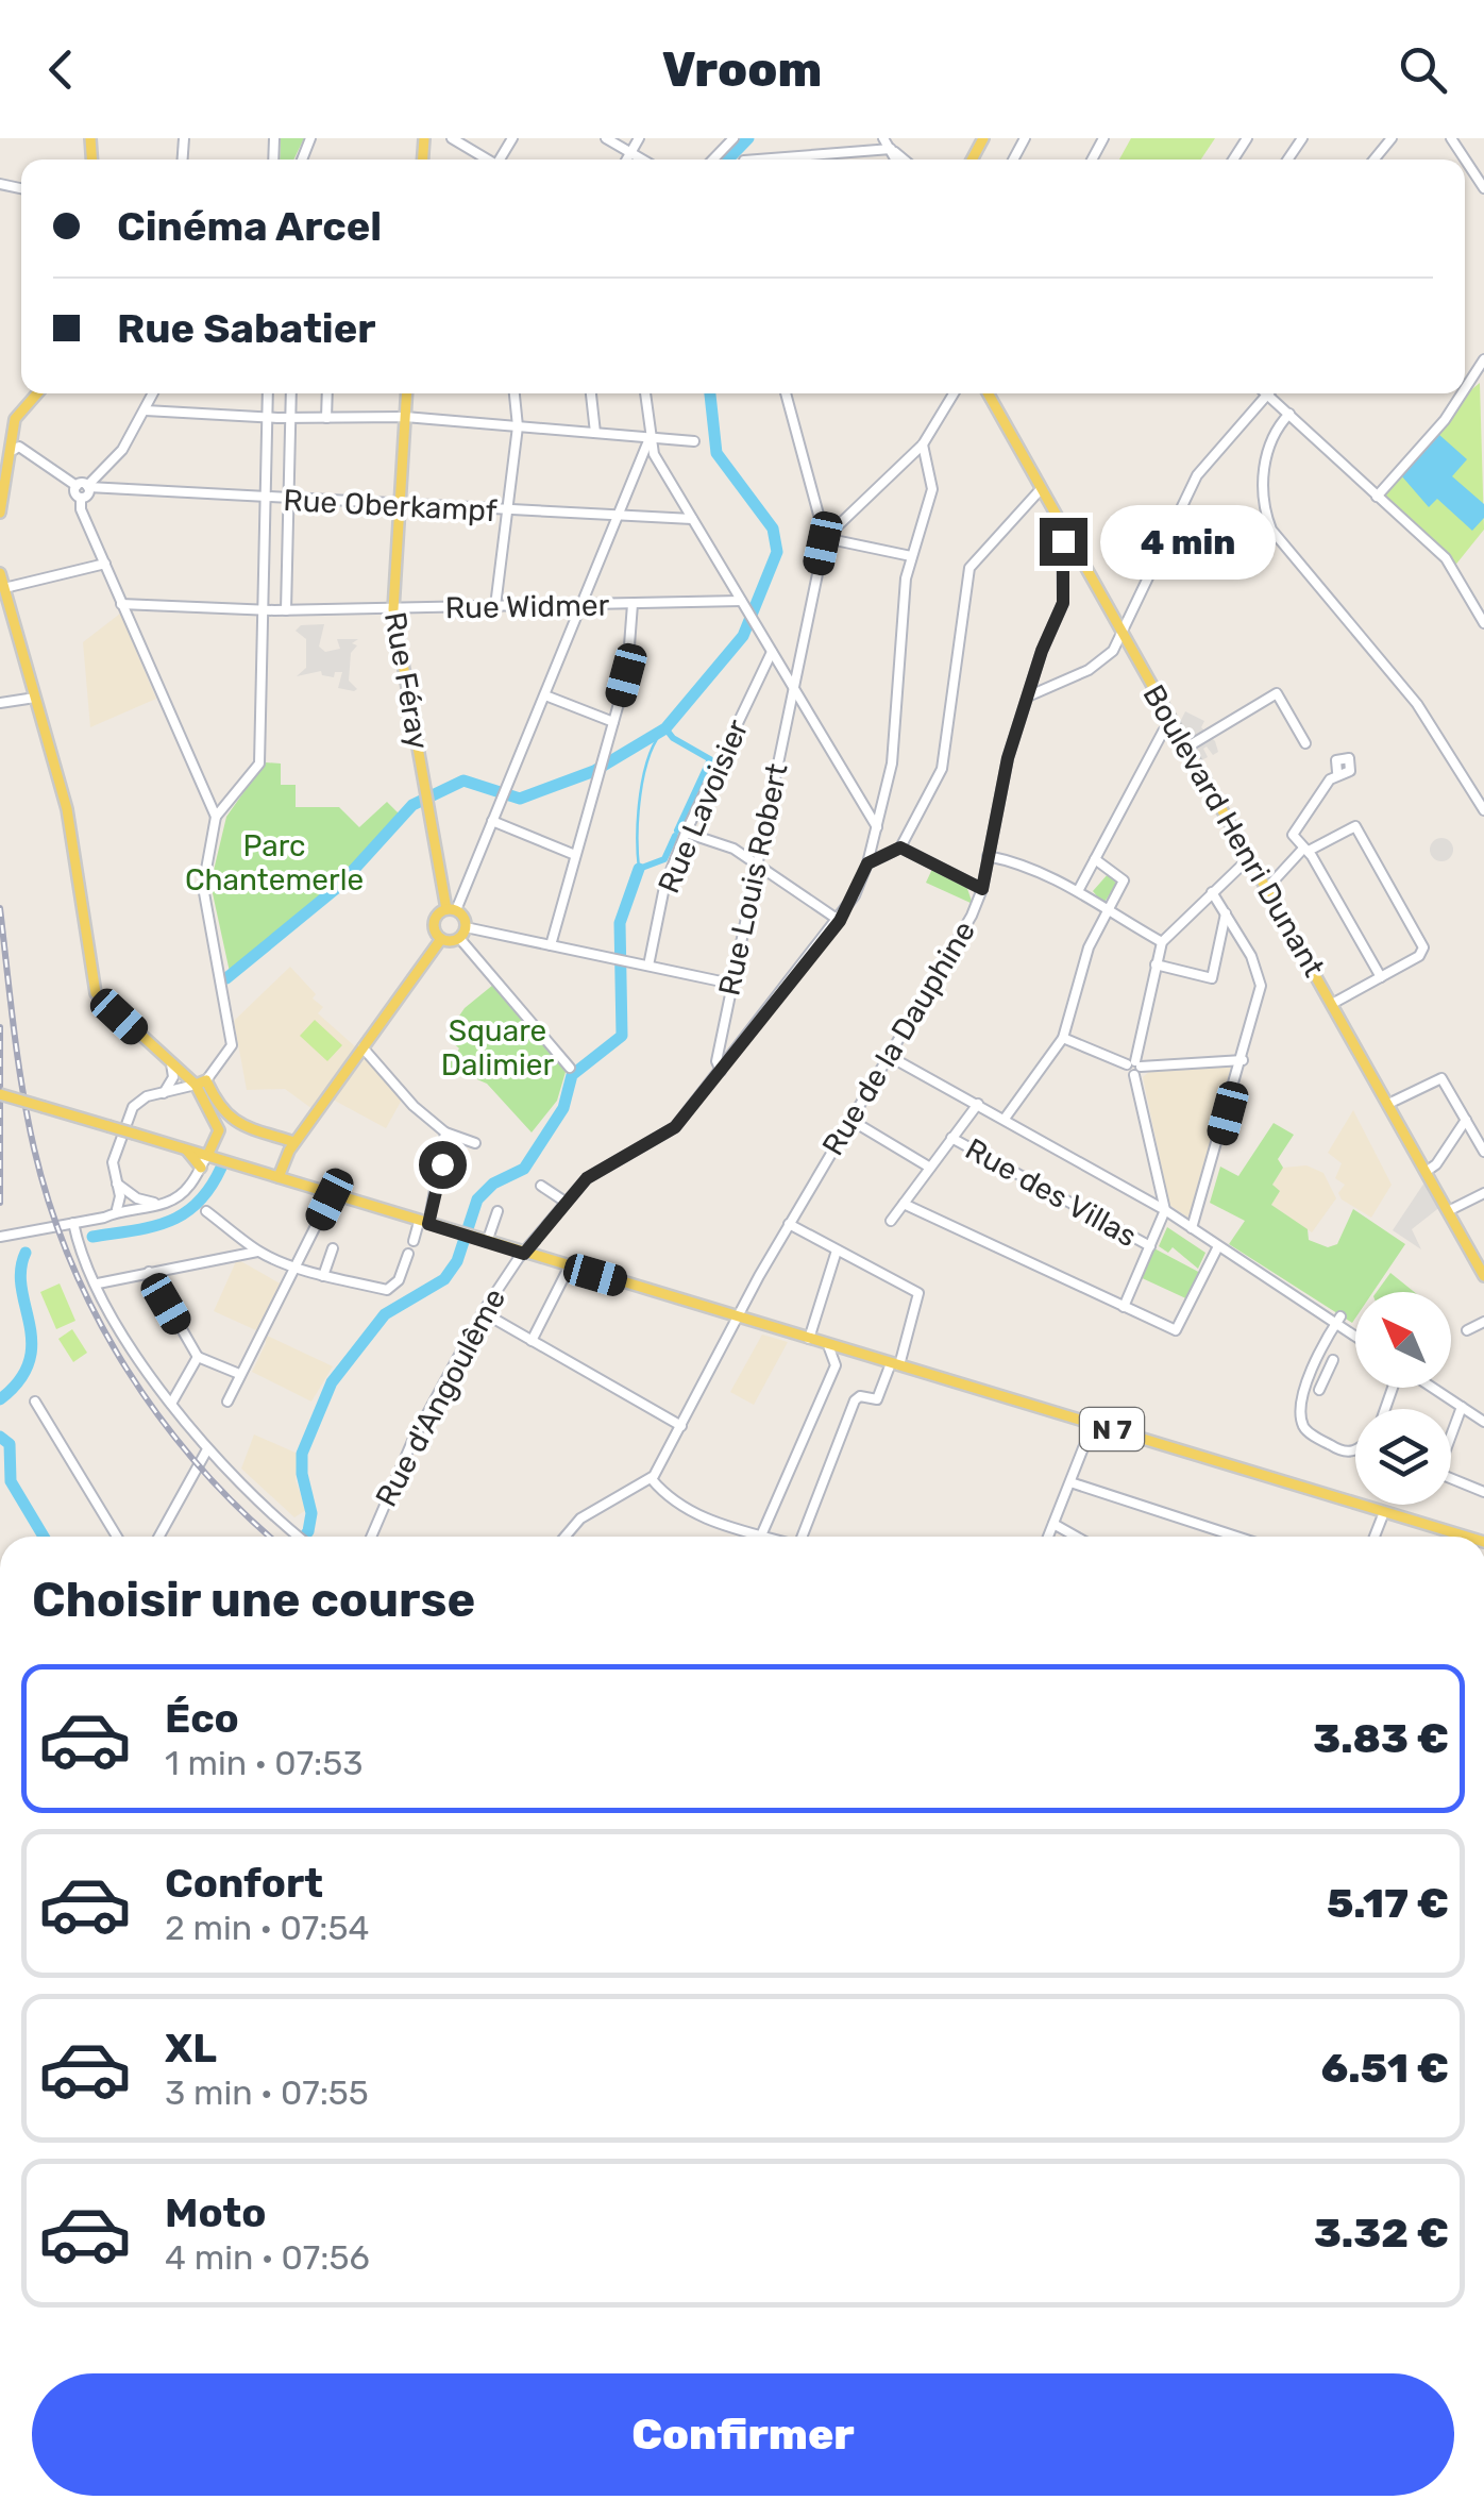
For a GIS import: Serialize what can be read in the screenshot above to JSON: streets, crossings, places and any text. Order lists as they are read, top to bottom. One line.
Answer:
{"streets":{"main road":["Rue Féray","Boulevard Henri Dunant","N 7"],"street":["Rue Oberkampf","Rue Widmer","Rue Lavoisier","Rue Louis Robert","Rue de la Dauphine","Rue des Villas","Rue d'Angoulême"]},"crossings":[["Rue Oberkampf","Rue Féray"],["Rue Widmer","Rue Féray"],["Boulevard Henri Dunant","Rue de la Dauphine"],["Rue Louis Robert","Rue d'Angoulême"],["Rue de la Dauphine","N 7"],["Rue d'Angoulême","N 7"]],"parks":["Parc Chantemerle","Square Dalimier"],"north":"top left","page":{"header":"Vroom","banner":["Cinéma Arcel","Rue Sabatier"],"bubble":"4 min","heading":"Choisir une course","list":[{"name":"Éco","note":"1 min · 07:53","value":"3.83 €"},{"name":"Confort","note":"2 min · 07:54","value":"5.17 €"},{"name":"XL","note":"3 min · 07:55","value":"6.51 €"},{"name":"Moto","note":"4 min · 07:56","value":"3.32 €"}],"buttons":"Confirmer"}}
